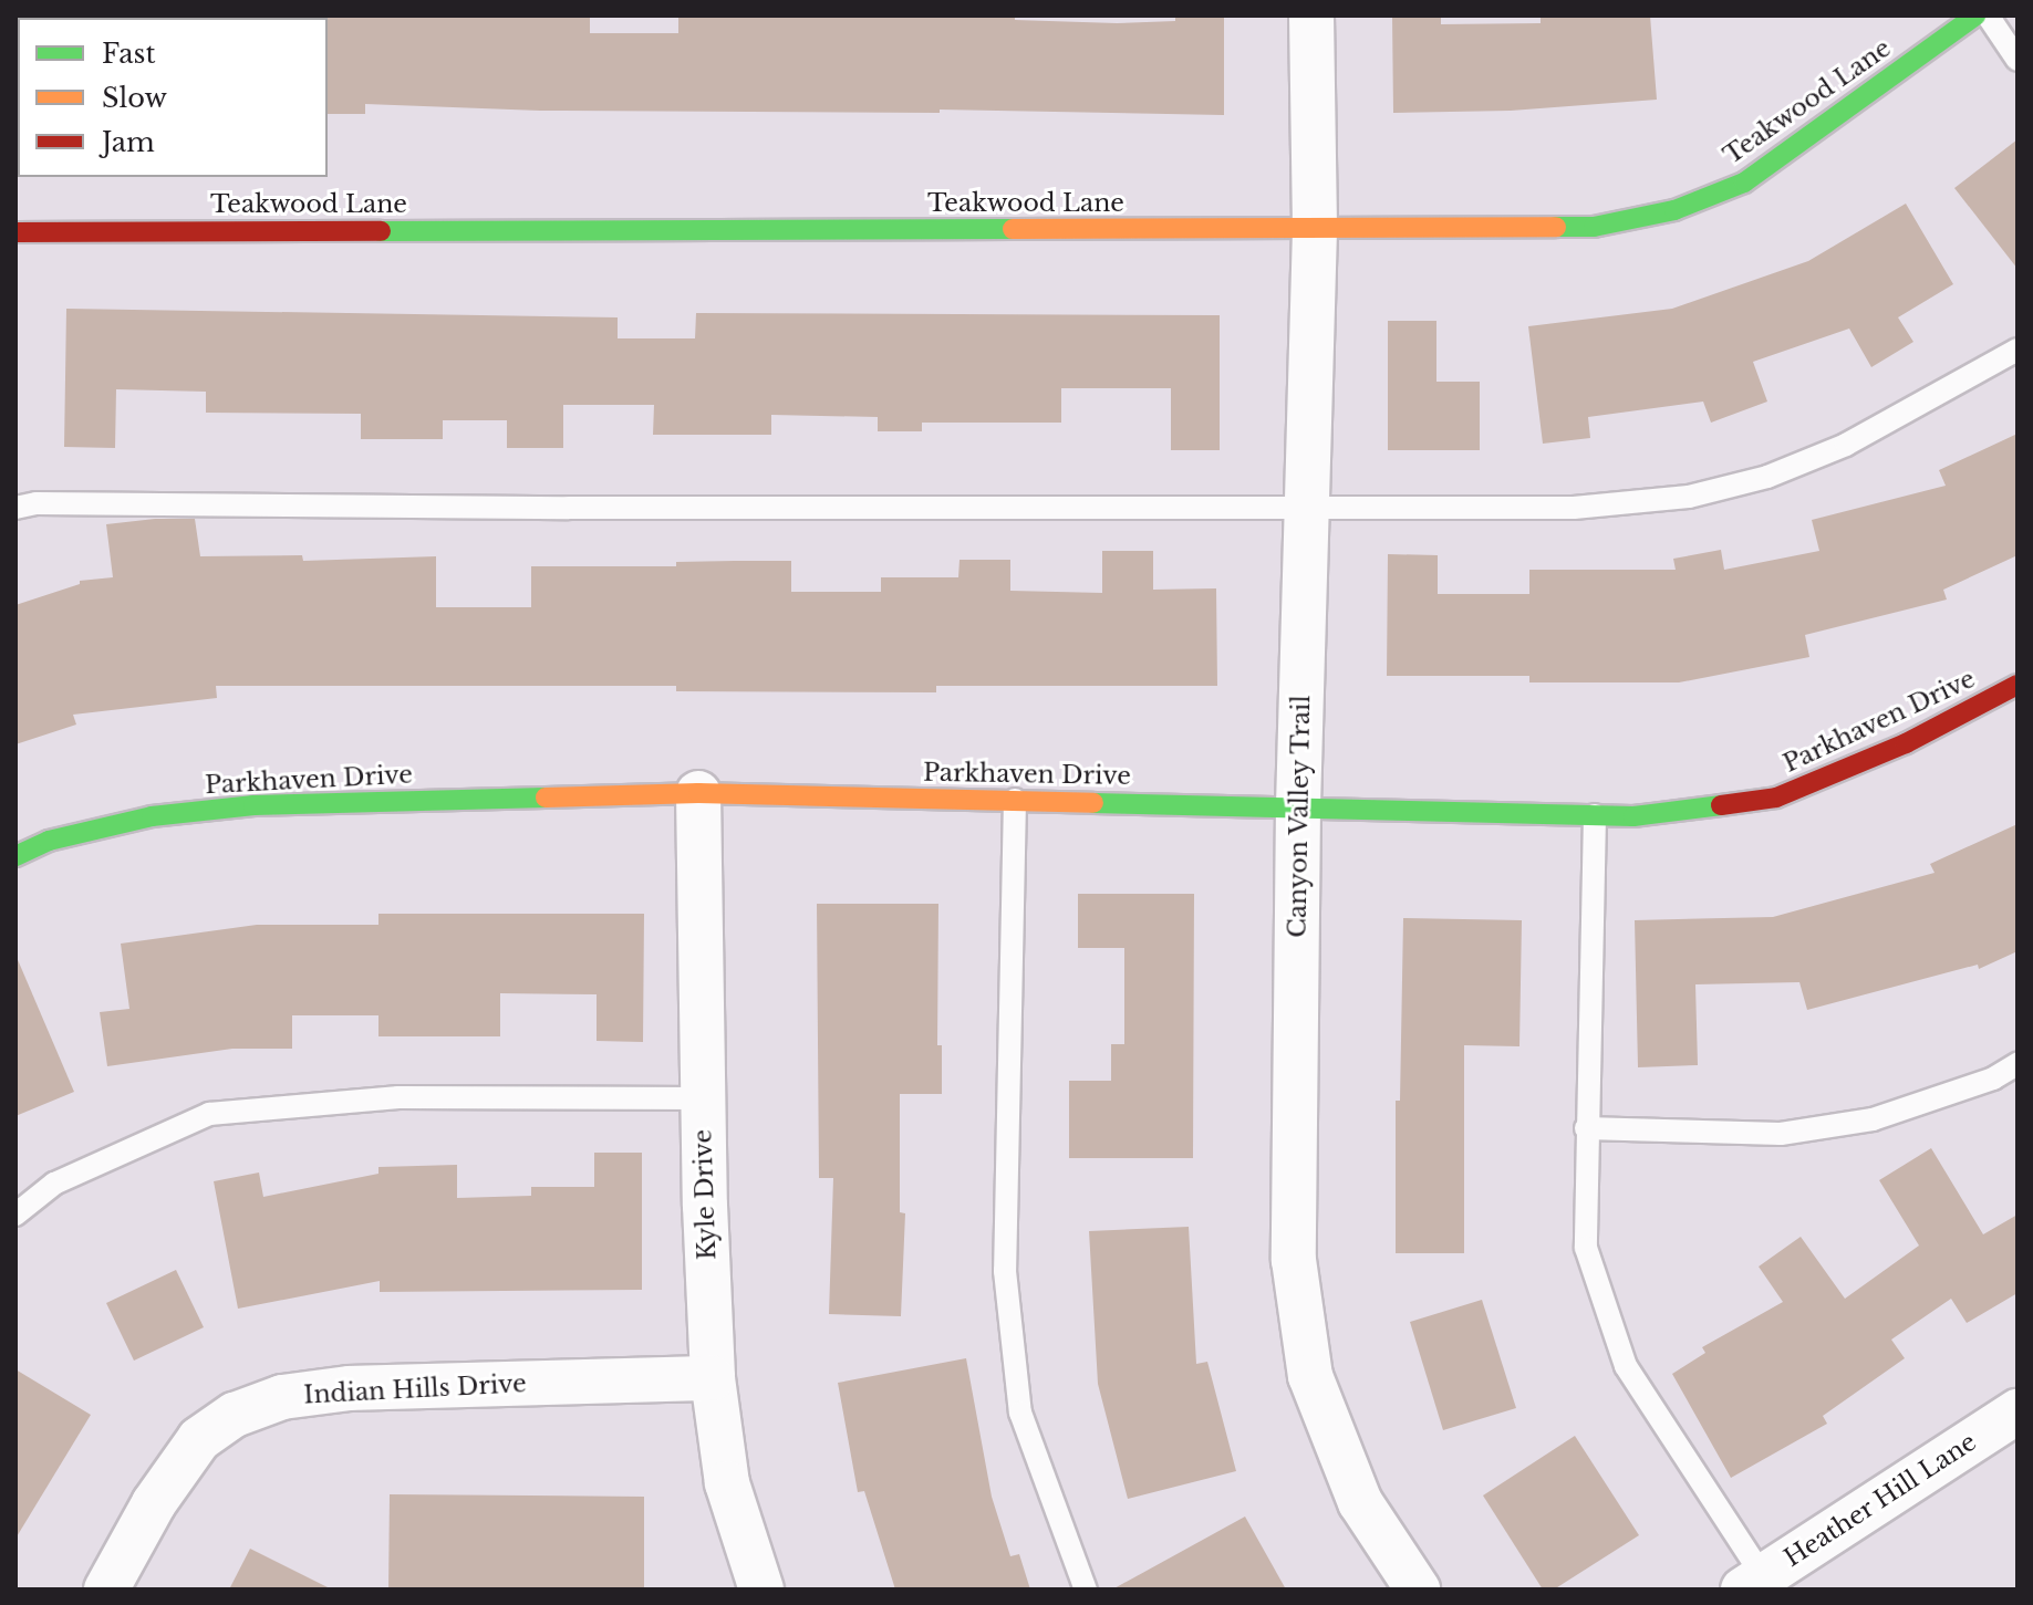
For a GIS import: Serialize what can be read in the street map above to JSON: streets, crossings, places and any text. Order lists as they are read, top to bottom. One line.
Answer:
{"streets":{"street":["Teakwood Lane","Parkhaven Drive","Canyon Valley Trail","Kyle Drive","Indian Hills Drive","Heather Hill Lane"]},"crossings":[["Teakwood Lane","Canyon Valley Trail"],["Parkhaven Drive","Canyon Valley Trail"],["Parkhaven Drive","Kyle Drive"],["Kyle Drive","Indian Hills Drive"]],"legend":["Fast","Slow","Jam"]}
